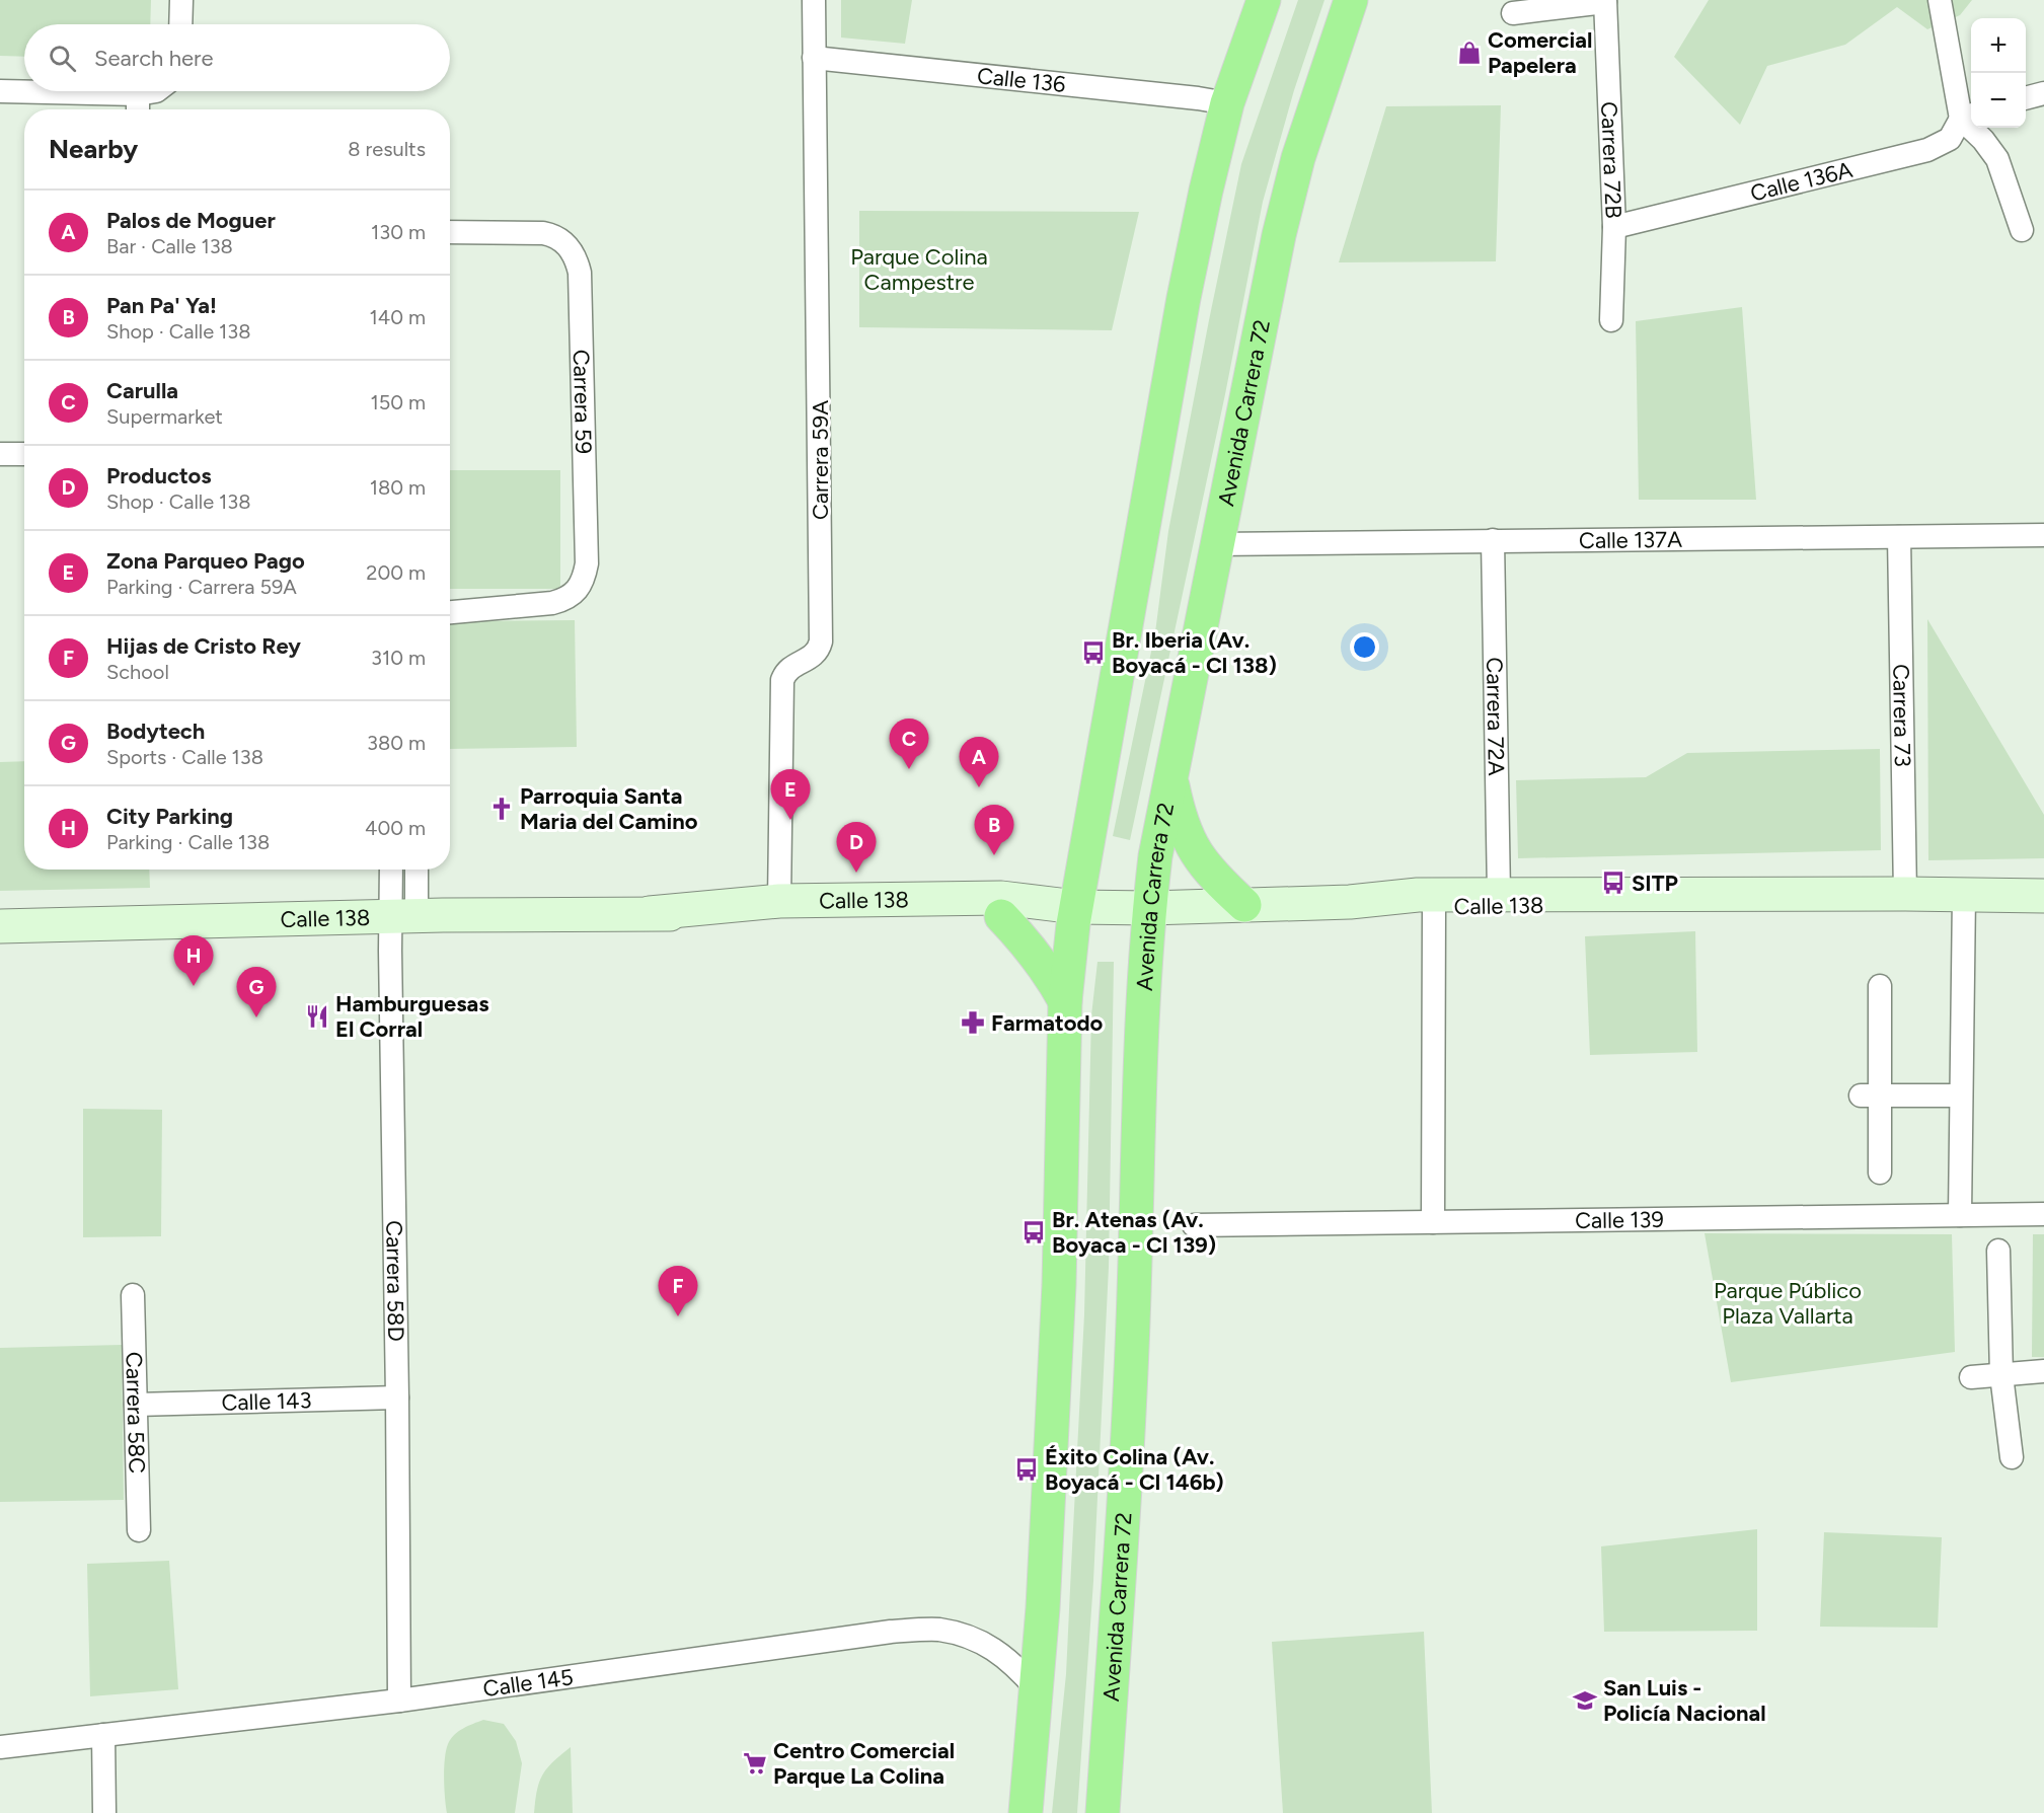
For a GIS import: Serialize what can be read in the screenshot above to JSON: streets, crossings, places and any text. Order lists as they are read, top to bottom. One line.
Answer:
{"streets":{"highway":["Avenida Carrera 72"],"main road":["Calle 138"],"street":["Calle 136","Carrera 72B","Calle 136A","Carrera 59","Carrera 59A","Calle 137A","Carrera 73","Carrera 72A","Calle 139","Carrera 58D","Calle 143","Carrera 58C","Calle 145"]},"crossings":[["Calle 136","Carrera 59A"],["Carrera 72B","Calle 136A"],["Avenida Carrera 72","Calle 137A"],["Avenida Carrera 72","Calle 138"],["Carrera 59A","Calle 138"],["Calle 137A","Carrera 73"],["Calle 137A","Carrera 72A"],["Carrera 73","Calle 138"],["Carrera 72A","Calle 138"],["Calle 138","Carrera 58D"],["Carrera 58D","Calle 143"],["Carrera 58D","Calle 145"],["Calle 143","Carrera 58C"]],"parks":["Parque Colina Campestre","Parque Público Plaza Vallarta"],"places":{"shop":["Comercial Papelera"],"bus stop":["Br. Iberia (Av. Boyacá - Cl 138)","SITP","Br. Atenas (Av. Boyaca - Cl 139)","Éxito Colina (Av. Boyacá - Cl 146b)"],"church":["Parroquia Santa Maria del Camino"],"restaurant":["Hamburguesas El Corral"],"pharmacy":["Farmatodo"],"school or university":["San Luis - Policía Nacional"],"supermarket":["Centro Comercial Parque La Colina"]},"page":{"map_buttons":["+","−"],"search":"Search here","heading":["Nearby","8 results"],"list":[{"mark":"A","name":"Palos de Moguer","note":"Bar · Calle 138","value":"130 m"},{"mark":"B","name":"Pan Pa' Ya!","note":"Shop · Calle 138","value":"140 m"},{"mark":"C","name":"Carulla","note":"Supermarket","value":"150 m"},{"mark":"D","name":"Productos","note":"Shop · Calle 138","value":"180 m"},{"mark":"E","name":"Zona Parqueo Pago","note":"Parking · Carrera 59A","value":"200 m"},{"mark":"F","name":"Hijas de Cristo Rey","note":"School","value":"310 m"},{"mark":"G","name":"Bodytech","note":"Sports · Calle 138","value":"380 m"},{"mark":"H","name":"City Parking","note":"Parking · Calle 138","value":"400 m"}],"pins":["C","A","E","B","D","H","G","F"]}}
